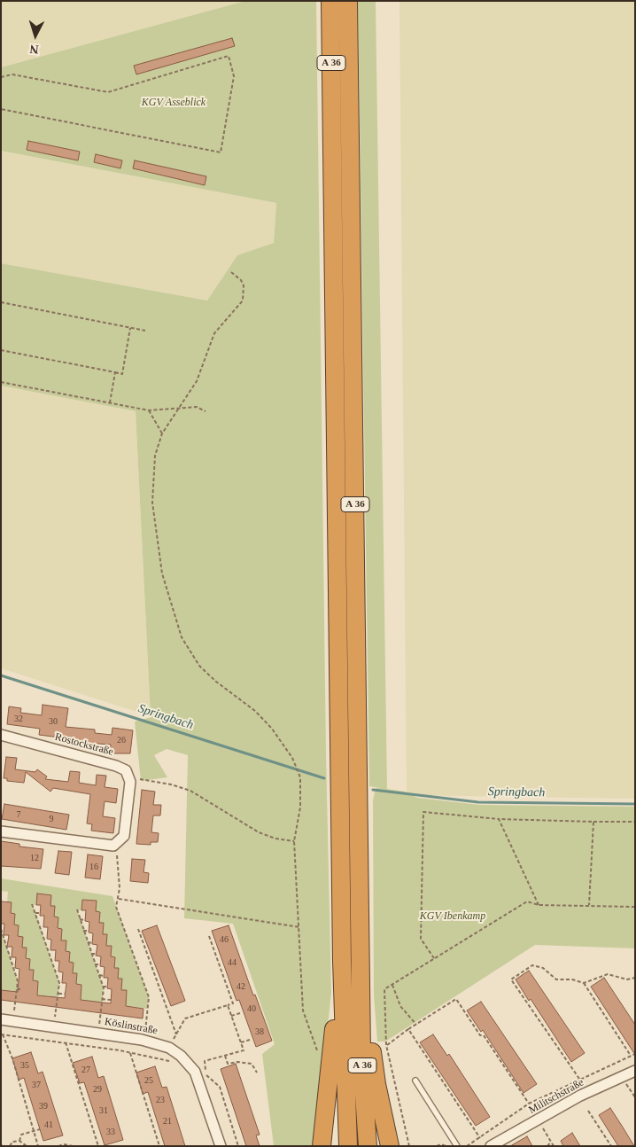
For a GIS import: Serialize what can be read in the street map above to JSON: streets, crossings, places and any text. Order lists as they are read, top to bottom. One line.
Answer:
{"streets":{"highway":["A 36"],"street":["Rostockstraße","Köslinstraße","Militschstraße"]},"water":["Springbach"],"parks":["KGV Asseblick","KGV Ibenkamp"],"house_numbers":["32","30","26","7","9","12","16","46","44","42","40","38","35","27","25","37","29","23","39","31","21","41","33"],"north":"bottom"}
